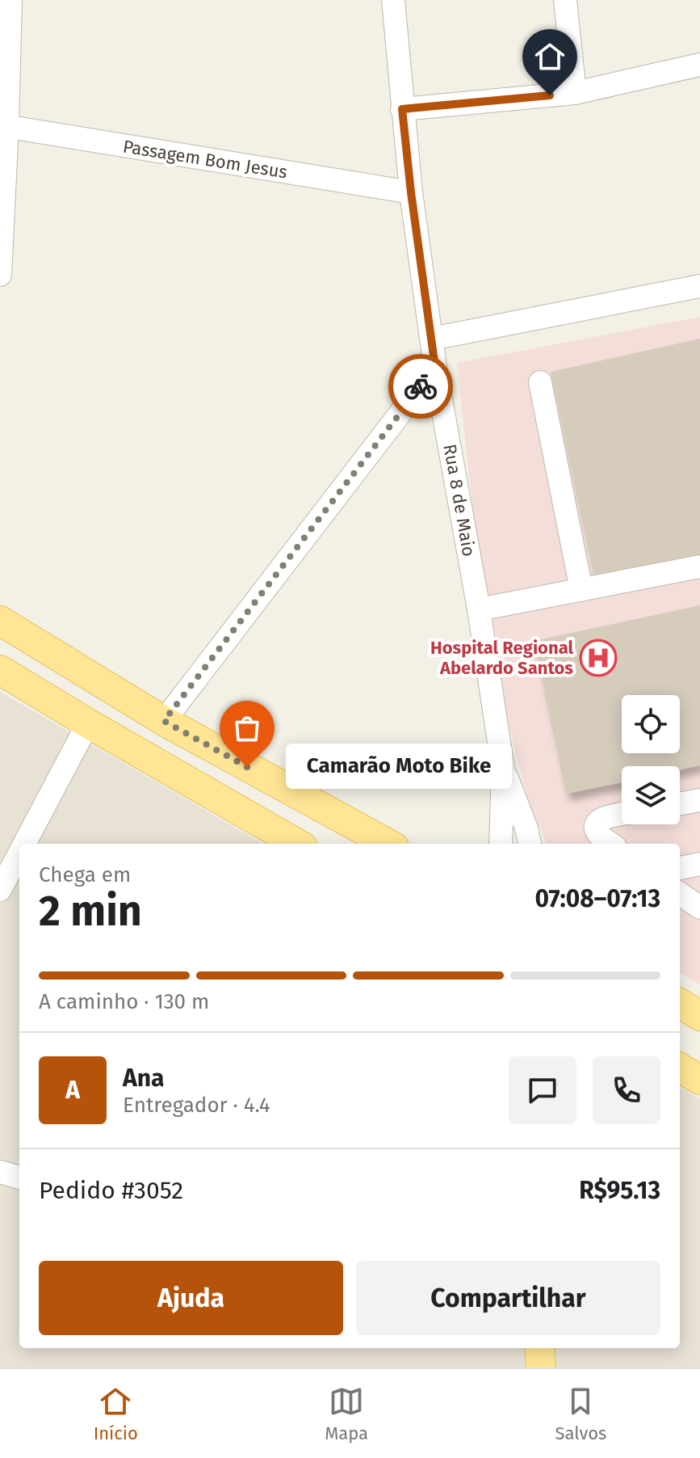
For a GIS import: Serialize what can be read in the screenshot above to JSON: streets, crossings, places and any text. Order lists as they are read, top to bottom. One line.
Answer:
{"streets":{"street":["Passagem Bom Jesus","Rua 8 de Maio"]},"crossings":[["Passagem Bom Jesus","Rua 8 de Maio"]],"places":{"hospital":["Hospital Regional Abelardo Santos"],"other":["Camarão Moto Bike"]},"page":{"bubble":"Camarão Moto Bike","heading":["2 min","Chega em","07:08–07:13"],"panel":["Ana","Entregador · 4.4","Pedido #3052","R$95.13"],"bar":"A caminho · 130 m","round":"A","buttons":["Ajuda","Compartilhar"],"tabs":["Início","Mapa","Salvos"]}}
